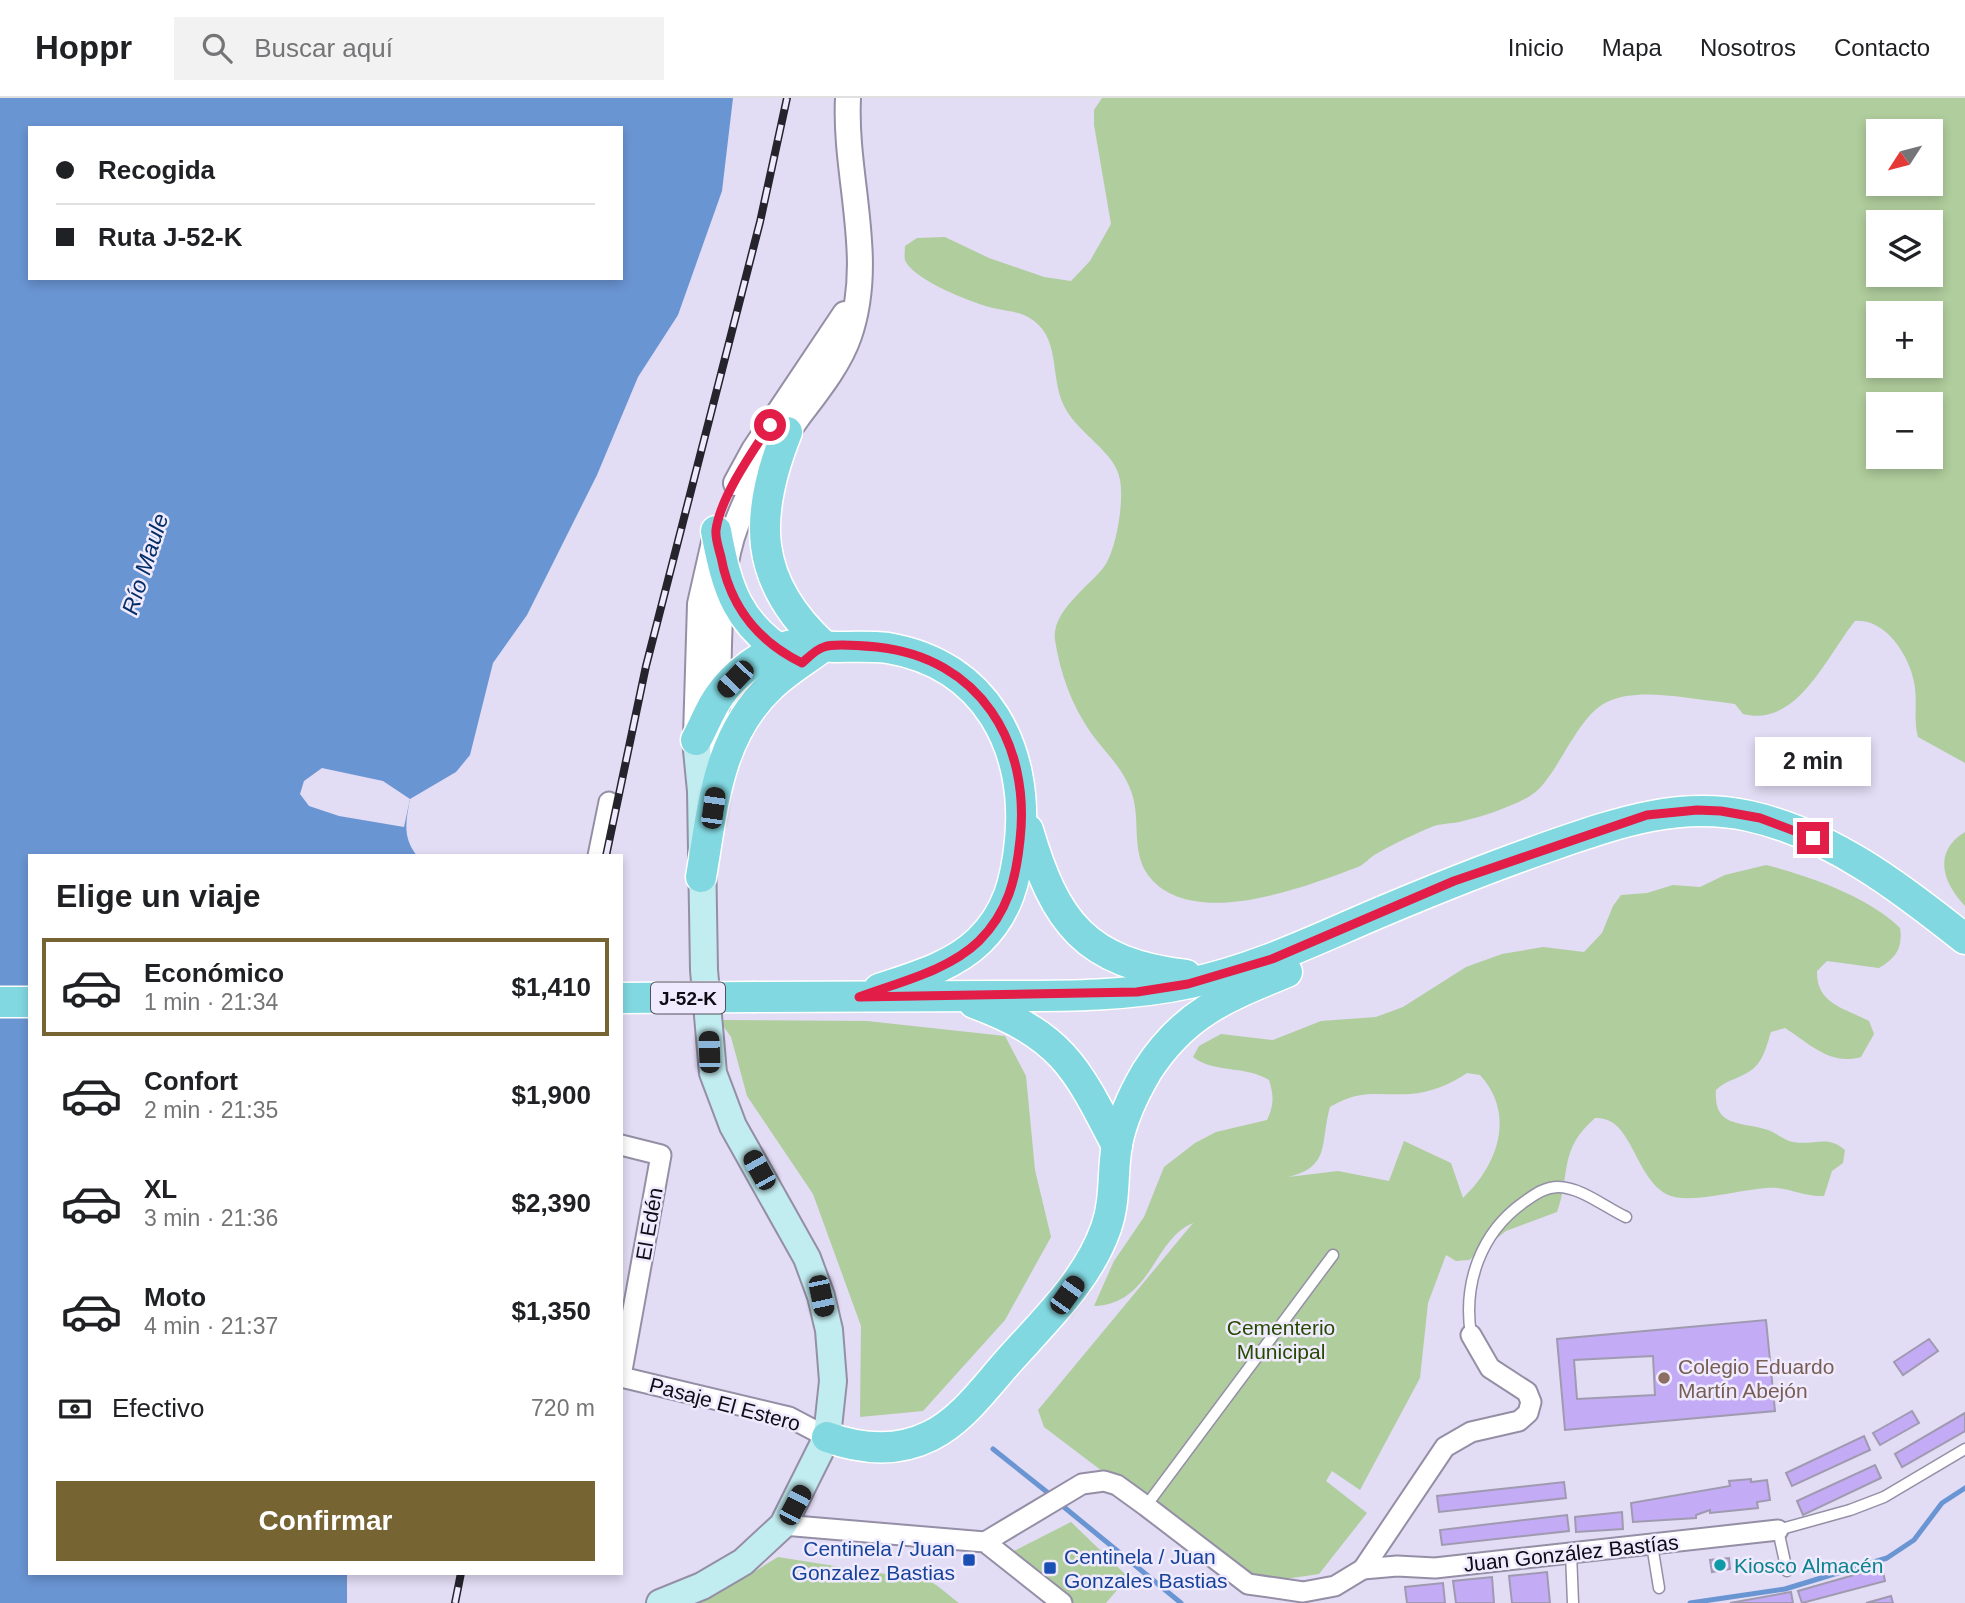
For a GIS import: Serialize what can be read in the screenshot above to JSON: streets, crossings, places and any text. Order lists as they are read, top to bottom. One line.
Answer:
{"streets":{"main road":["J-52-K"],"street":["El Edén","Pasaje El Estero","Juan González Bastías"]},"water":["Río Maule"],"parks":["Cementerio Municipal"],"places":{"other":["Colegio Eduardo Martín Abejón","Kiosco Almacén"],"transit":["Centinela / Juan Gonzalez Bastias","Centinela / Juan Gonzales Bastias"]},"north":"bottom left","page":{"header":"Hoppr","search":"Buscar aquí","nav":["Inicio","Mapa","Nosotros","Contacto"],"map_buttons":["+","−"],"banner":["Recogida","Ruta J-52-K"],"bubble":"2 min","heading":"Elige un viaje","list":[{"name":"Económico","note":"1 min · 21:34","value":"$1,410"},{"name":"Confort","note":"2 min · 21:35","value":"$1,900"},{"name":"XL","note":"3 min · 21:36","value":"$2,390"},{"name":"Moto","note":"4 min · 21:37","value":"$1,350"}],"pay":["Efectivo","720 m"],"buttons":"Confirmar"}}
